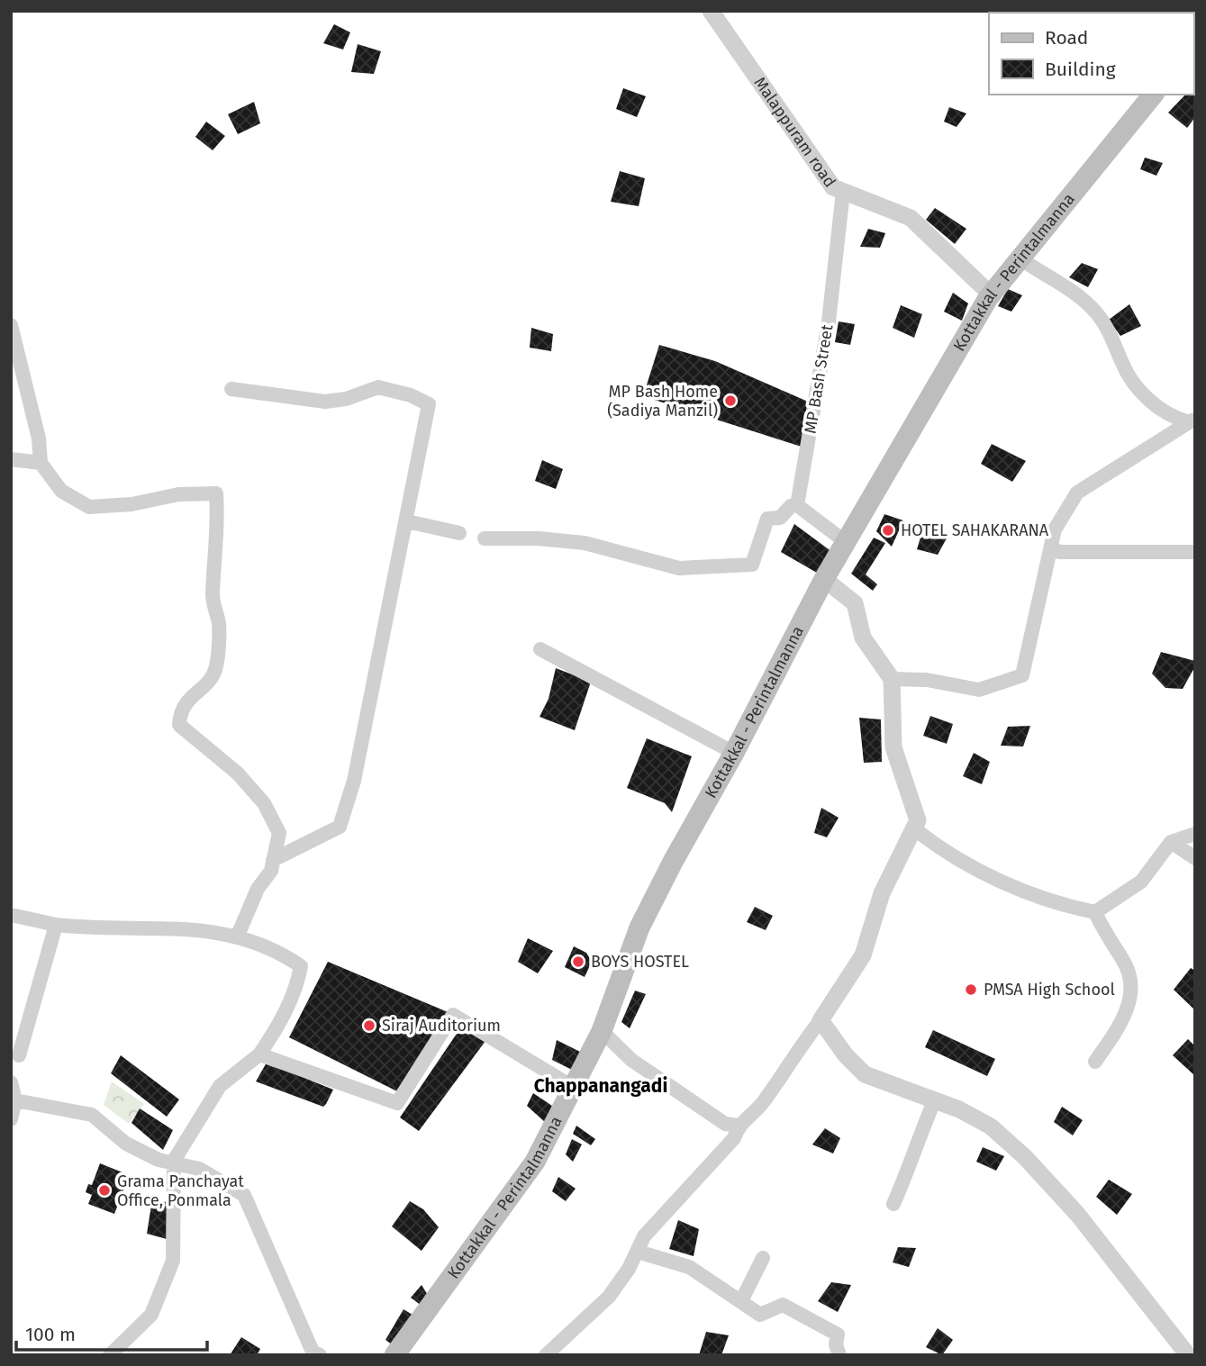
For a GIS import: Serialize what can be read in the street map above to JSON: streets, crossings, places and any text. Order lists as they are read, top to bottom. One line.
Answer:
{"streets":{"main road":["Kottakkal - Perintalmanna"],"street":["Malappuram road","MP Bash Street"]},"crossings":[["Malappuram road","Kottakkal - Perintalmanna"],["Malappuram road","MP Bash Street"]],"districts":["Chappanangadi"],"places":["MP Bash Home (Sadiya Manzil)","HOTEL SAHAKARANA","BOYS HOSTEL","PMSA High School","Siraj Auditorium","Grama Panchayat Office, Ponmala"],"legend":["Road","Building"],"scale_bar":"100 m"}
